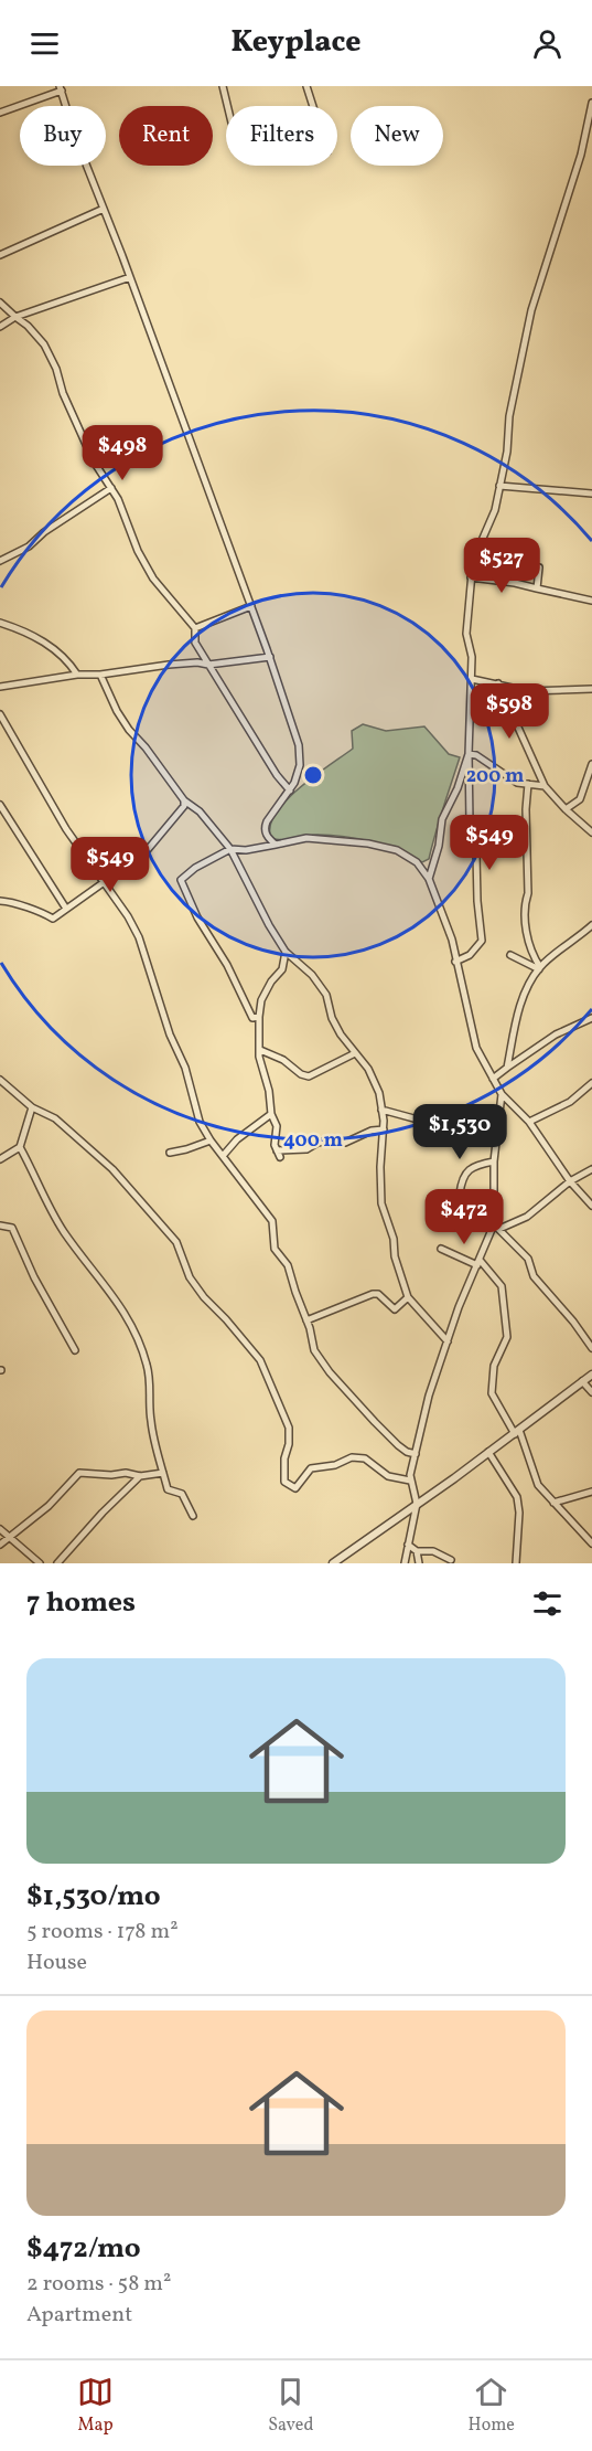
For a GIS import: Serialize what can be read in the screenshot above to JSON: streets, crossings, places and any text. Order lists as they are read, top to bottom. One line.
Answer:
{"page":{"header":"Keyplace","chip":["Buy","Rent","Filters","New"],"price":["$498","$527","$598","$549","$549","$1,530","$472"],"heading":"7 homes","list":[{"name":"$1,530/mo","note":"5 rooms · 178 m² · House"},{"name":"$472/mo","note":"2 rooms · 58 m² · Apartment"}],"tabs":["Map","Saved","Home"]},"rings":["200 m","400 m"]}
